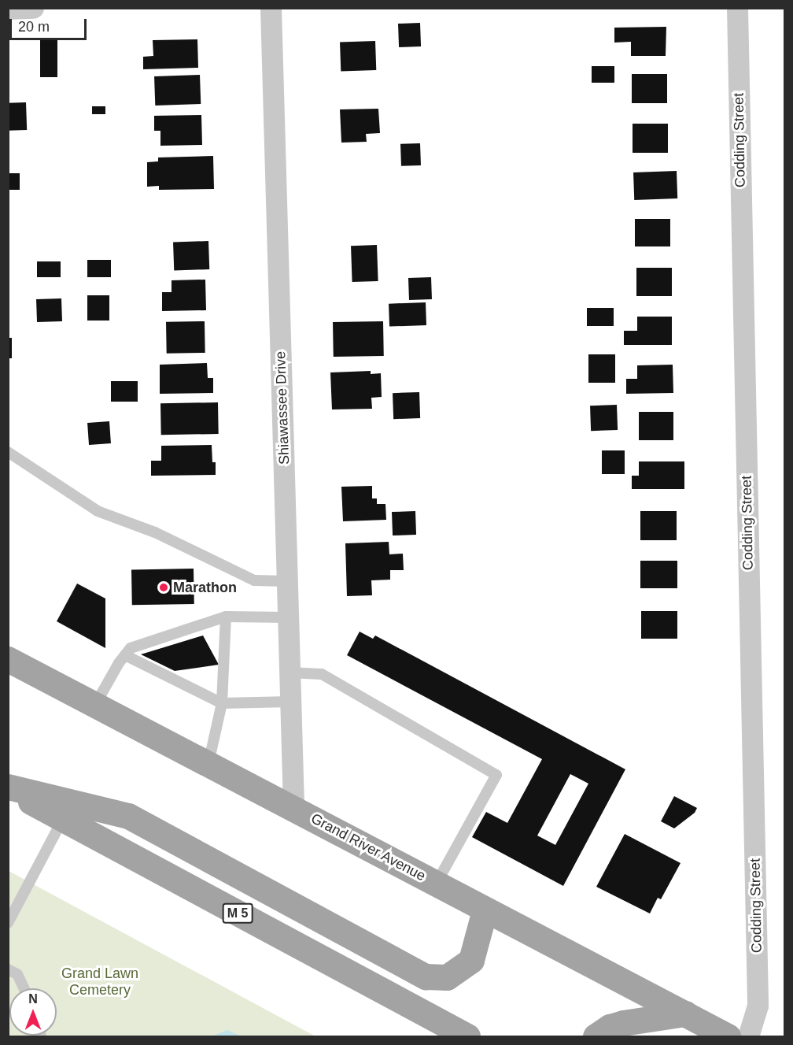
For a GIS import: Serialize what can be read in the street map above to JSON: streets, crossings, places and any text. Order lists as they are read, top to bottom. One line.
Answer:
{"streets":{"main road":["Grand River Avenue","M 5"],"street":["Codding Street","Shiawassee Drive"]},"crossings":[["Shiawassee Drive","Grand River Avenue"]],"parks":["Grand Lawn Cemetery"],"places":["Marathon"],"scale_bar":"20 m","north":"top"}
